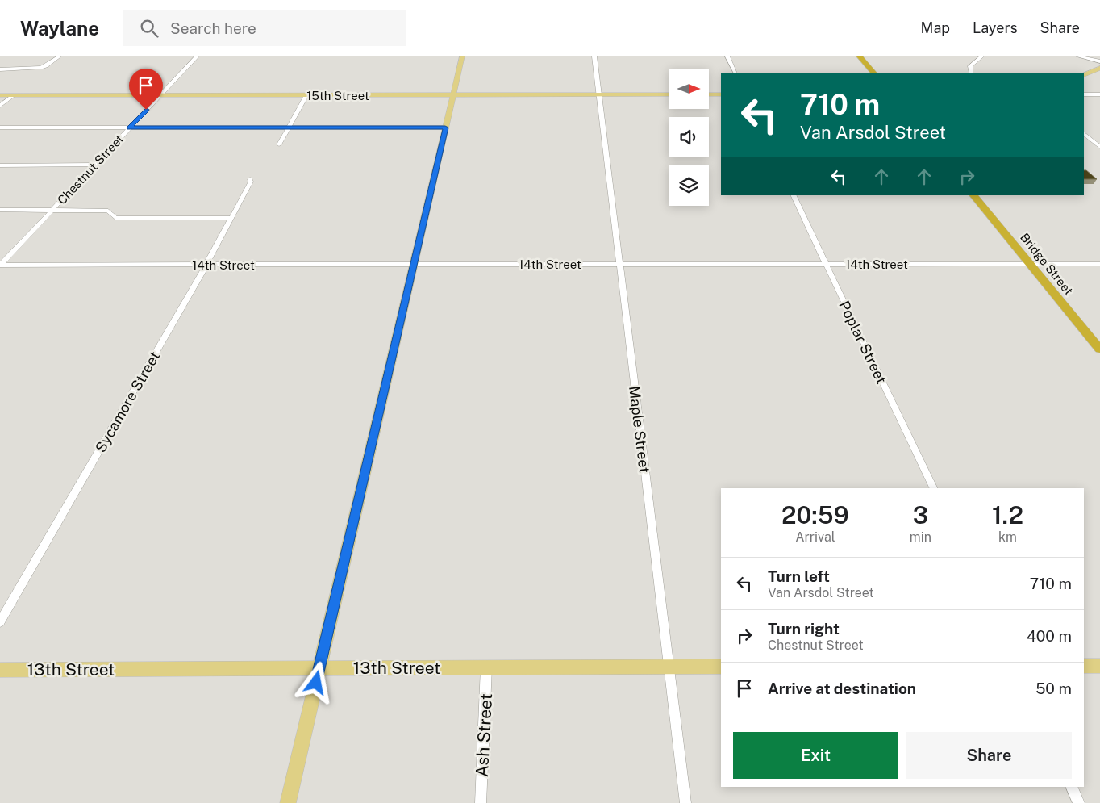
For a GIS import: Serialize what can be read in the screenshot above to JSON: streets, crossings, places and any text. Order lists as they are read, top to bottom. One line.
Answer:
{"streets":{"highway":["Bridge Street"],"main road":["15th Street","13th Street"],"street":["Chestnut Street","14th Street","Poplar Street","Sycamore Street","Maple Street","Ash Street"]},"crossings":[["15th Street","Chestnut Street"],["15th Street","Maple Street"],["Chestnut Street","14th Street"],["14th Street","Bridge Street"],["14th Street","Poplar Street"],["14th Street","Sycamore Street"],["14th Street","Maple Street"],["Maple Street","13th Street"],["13th Street","Ash Street"]],"north":"right","page":{"header":"Waylane","search":"Search here","nav":["Map","Layers","Share"],"turn":["710 m","Van Arsdol Street"],"eta":["20:59","Arrival","3","min","1.2","km"],"list":[{"name":"Turn left","note":"Van Arsdol Street","value":"710 m"},{"name":"Turn right","note":"Chestnut Street","value":"400 m"},{"name":"Arrive at destination","value":"50 m"}],"buttons":["Exit","Share"]}}
